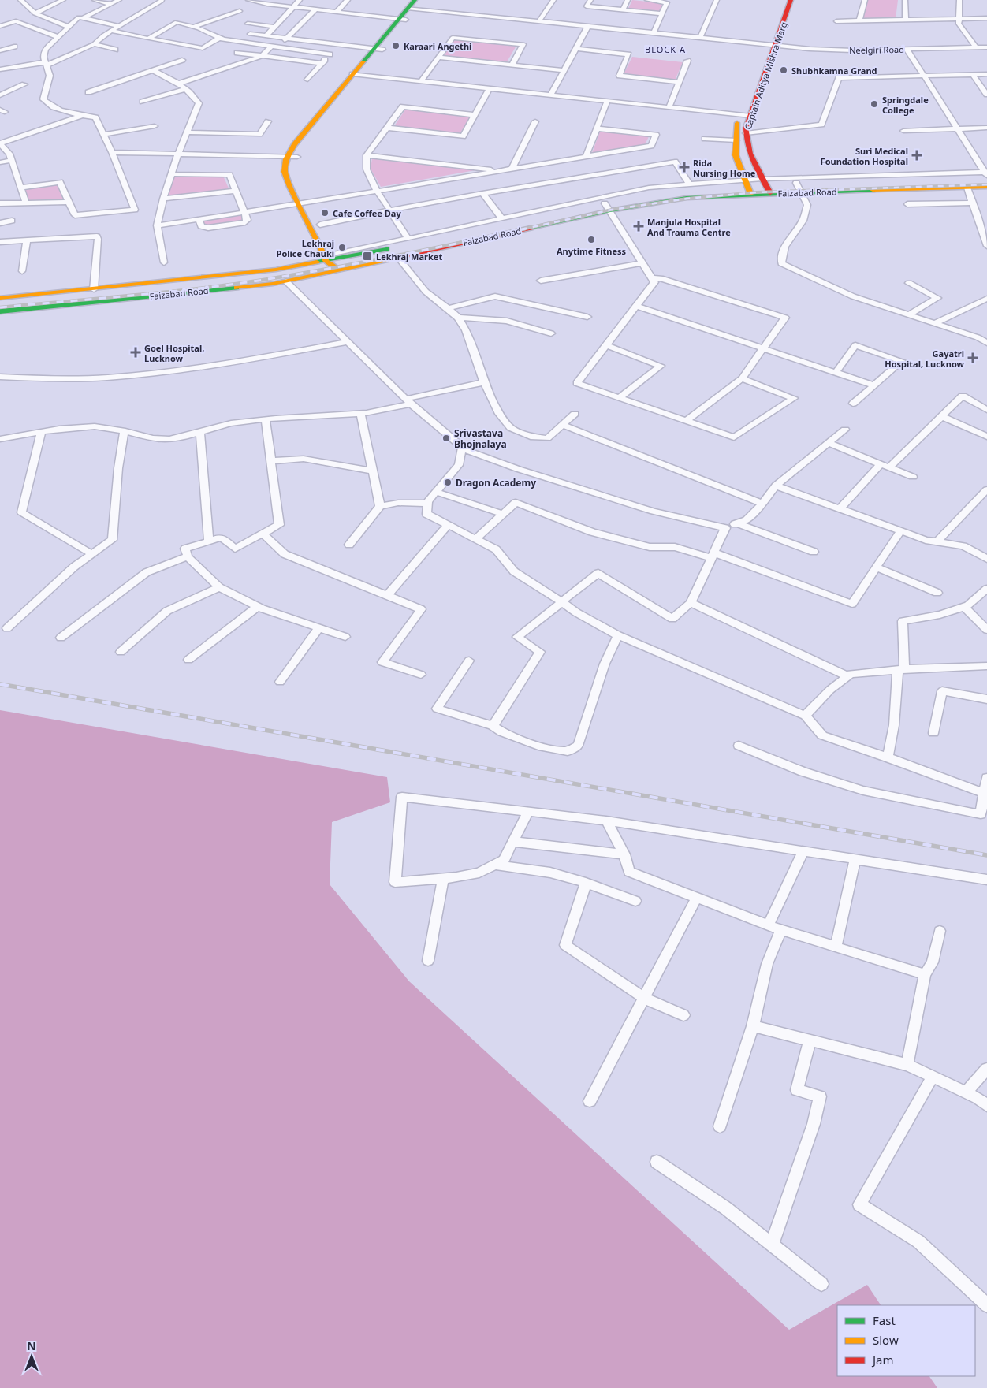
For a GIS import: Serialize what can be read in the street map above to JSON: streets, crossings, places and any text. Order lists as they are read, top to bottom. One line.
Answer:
{"streets":{"main road":["Captain Aditya Mishra Marg","Faizabad Road"],"street":["Neelgiri Road"]},"crossings":[["Neelgiri Road","Captain Aditya Mishra Marg"],["Captain Aditya Mishra Marg","Faizabad Road"]],"districts":["BLOCK A"],"places":{"other":["Karaari Angethi","Shubhkamna Grand","Springdale College","Cafe Coffee Day","Anytime Fitness","Lekhraj Police Chauki","Srivastava Bhojnalaya","Dragon Academy"],"health":["Suri Medical Foundation Hospital","Rida Nursing Home","Manjula Hospital And Trauma Centre","Goel Hospital, Lucknow","Gayatri Hospital, Lucknow"],"transit":["Lekhraj Market"]},"legend":["Fast","Slow","Jam"],"north":"top"}
